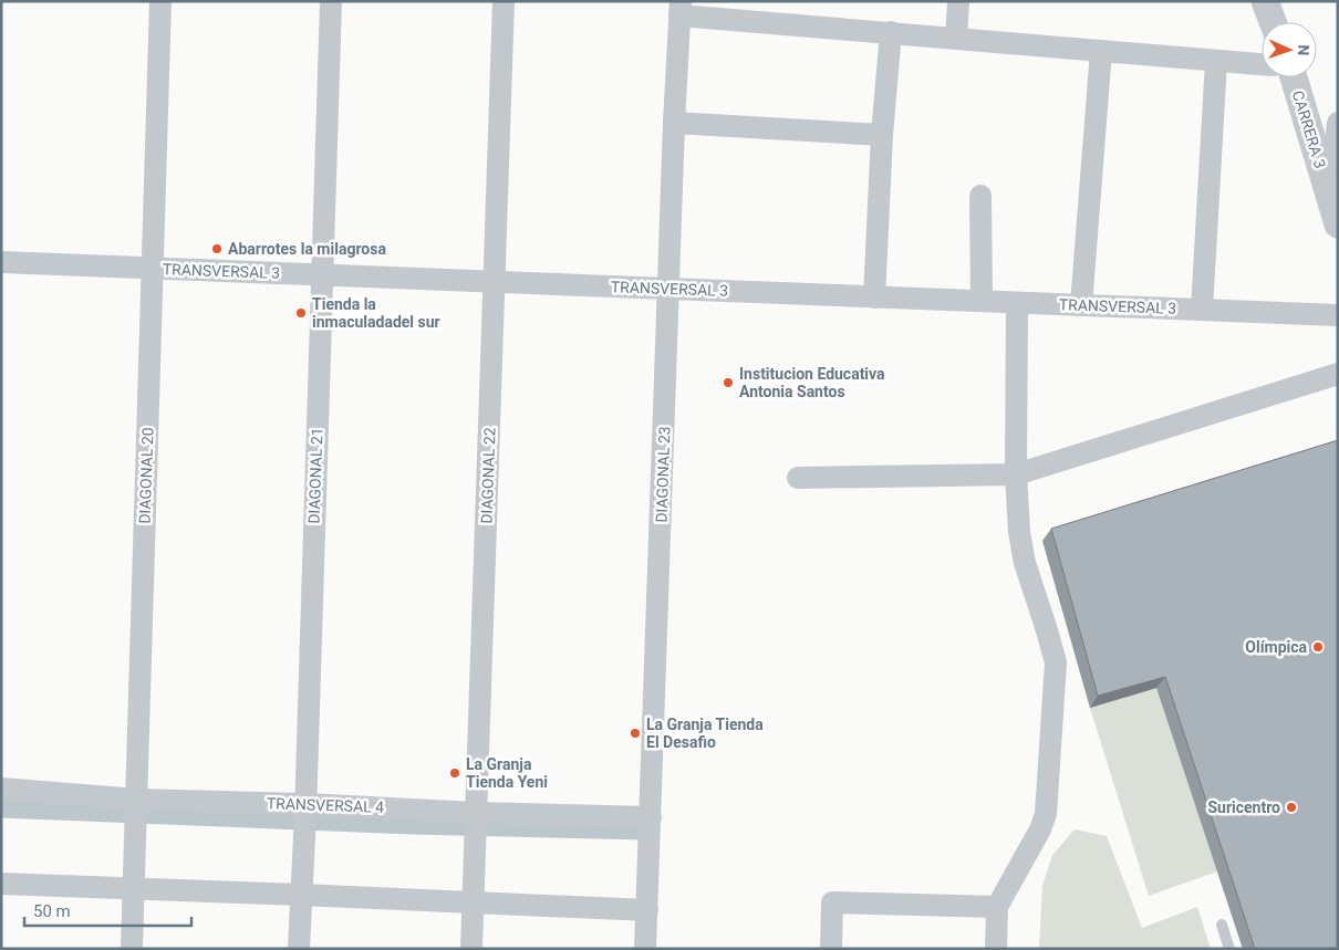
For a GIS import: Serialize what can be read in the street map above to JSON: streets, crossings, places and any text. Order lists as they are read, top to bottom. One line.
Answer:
{"streets":{"street":["CARRERA 3","TRANSVERSAL 3","DIAGONAL 23","DIAGONAL 20","DIAGONAL 21","DIAGONAL 22","TRANSVERSAL 4"]},"crossings":[["TRANSVERSAL 3","DIAGONAL 23"],["TRANSVERSAL 3","DIAGONAL 20"],["TRANSVERSAL 3","DIAGONAL 21"],["TRANSVERSAL 3","DIAGONAL 22"],["DIAGONAL 23","TRANSVERSAL 4"],["DIAGONAL 20","TRANSVERSAL 4"],["DIAGONAL 21","TRANSVERSAL 4"],["DIAGONAL 22","TRANSVERSAL 4"]],"places":["Abarrotes la milagrosa","Tienda la inmaculadadel sur","Institucion Educativa Antonia Santos","Olímpica","La Granja Tienda El Desafio","La Granja Tienda Yeni","Suricentro"],"scale_bar":"50 m","north":"right"}
